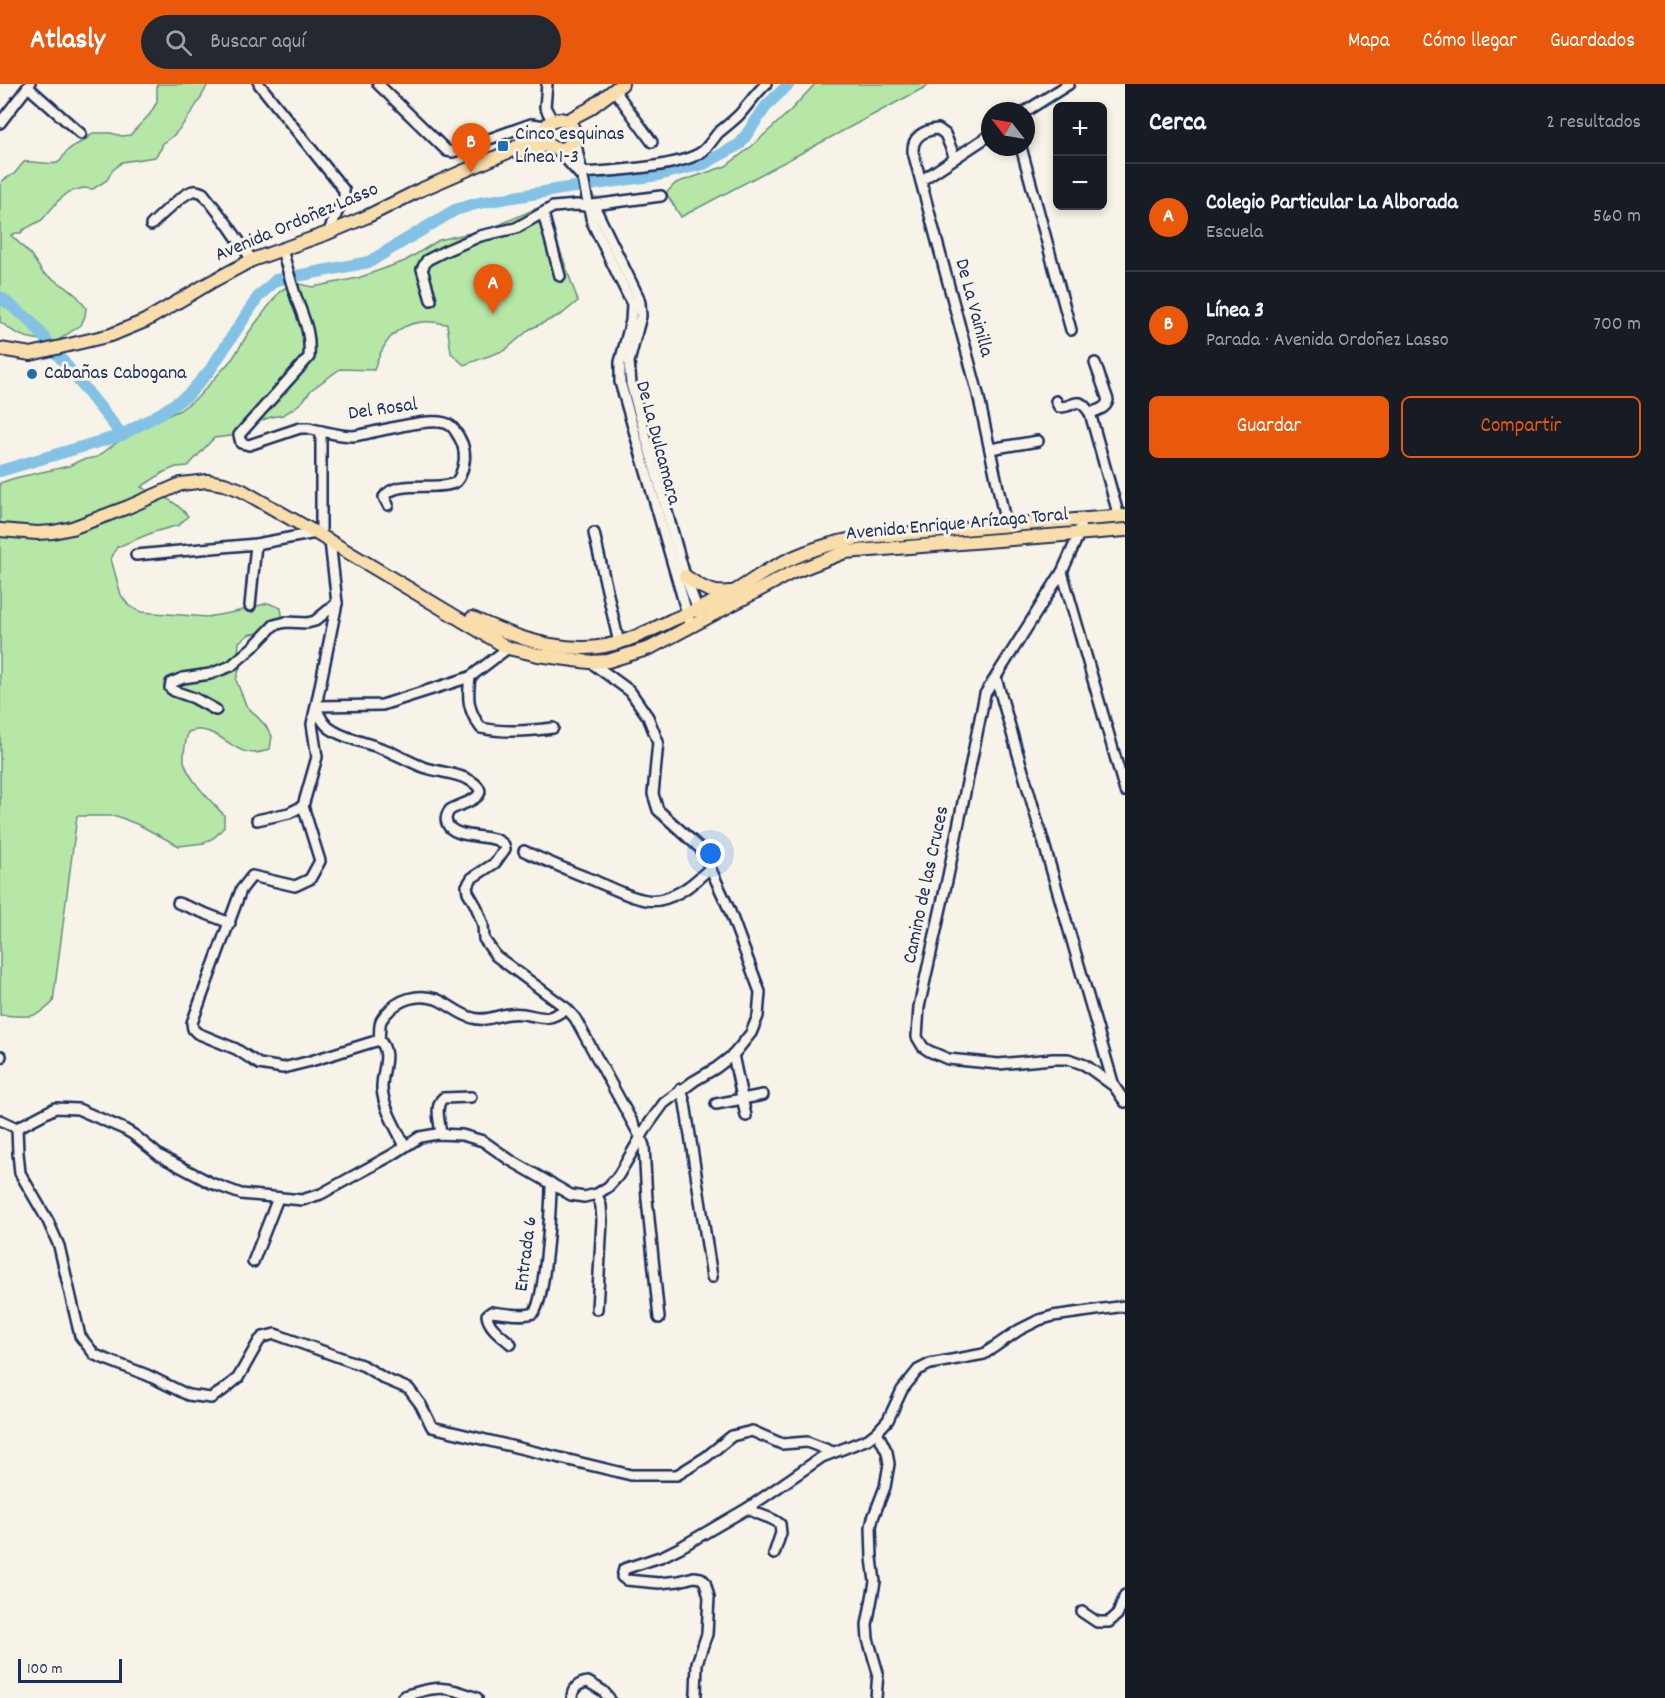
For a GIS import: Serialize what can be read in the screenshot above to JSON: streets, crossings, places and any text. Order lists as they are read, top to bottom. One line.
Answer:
{"streets":{"main road":["Avenida Ordoñez Lasso","Avenida Enrique Arízaga Toral"],"street":["De La Vainilla","Del Rosal","De La Dulcamara","Camino de las Cruces","Entrada 6"]},"crossings":[["Avenida Ordoñez Lasso","Del Rosal"],["Avenida Ordoñez Lasso","De La Dulcamara"],["De La Vainilla","Avenida Enrique Arízaga Toral"],["De La Dulcamara","Avenida Enrique Arízaga Toral"],["Avenida Enrique Arízaga Toral","Camino de las Cruces"]],"places":{"transit":["Cinco esquinas Línea 1-3"],"other":["Cabañas Cabogana"]},"scale_bar":"100 m","north":"top left","page":{"header":"Atlasly","search":"Buscar aquí","nav":["Mapa","Cómo llegar","Guardados"],"heading":["Cerca","2 resultados"],"map_buttons":["+","−"],"pins":["B","A"],"list":[{"mark":"A","name":"Colegio Particular La Alborada","note":"Escuela","value":"560 m"},{"mark":"B","name":"Línea 3","note":"Parada · Avenida Ordoñez Lasso","value":"700 m"}],"buttons":["Guardar","Compartir"],"scale":"100 m"}}
